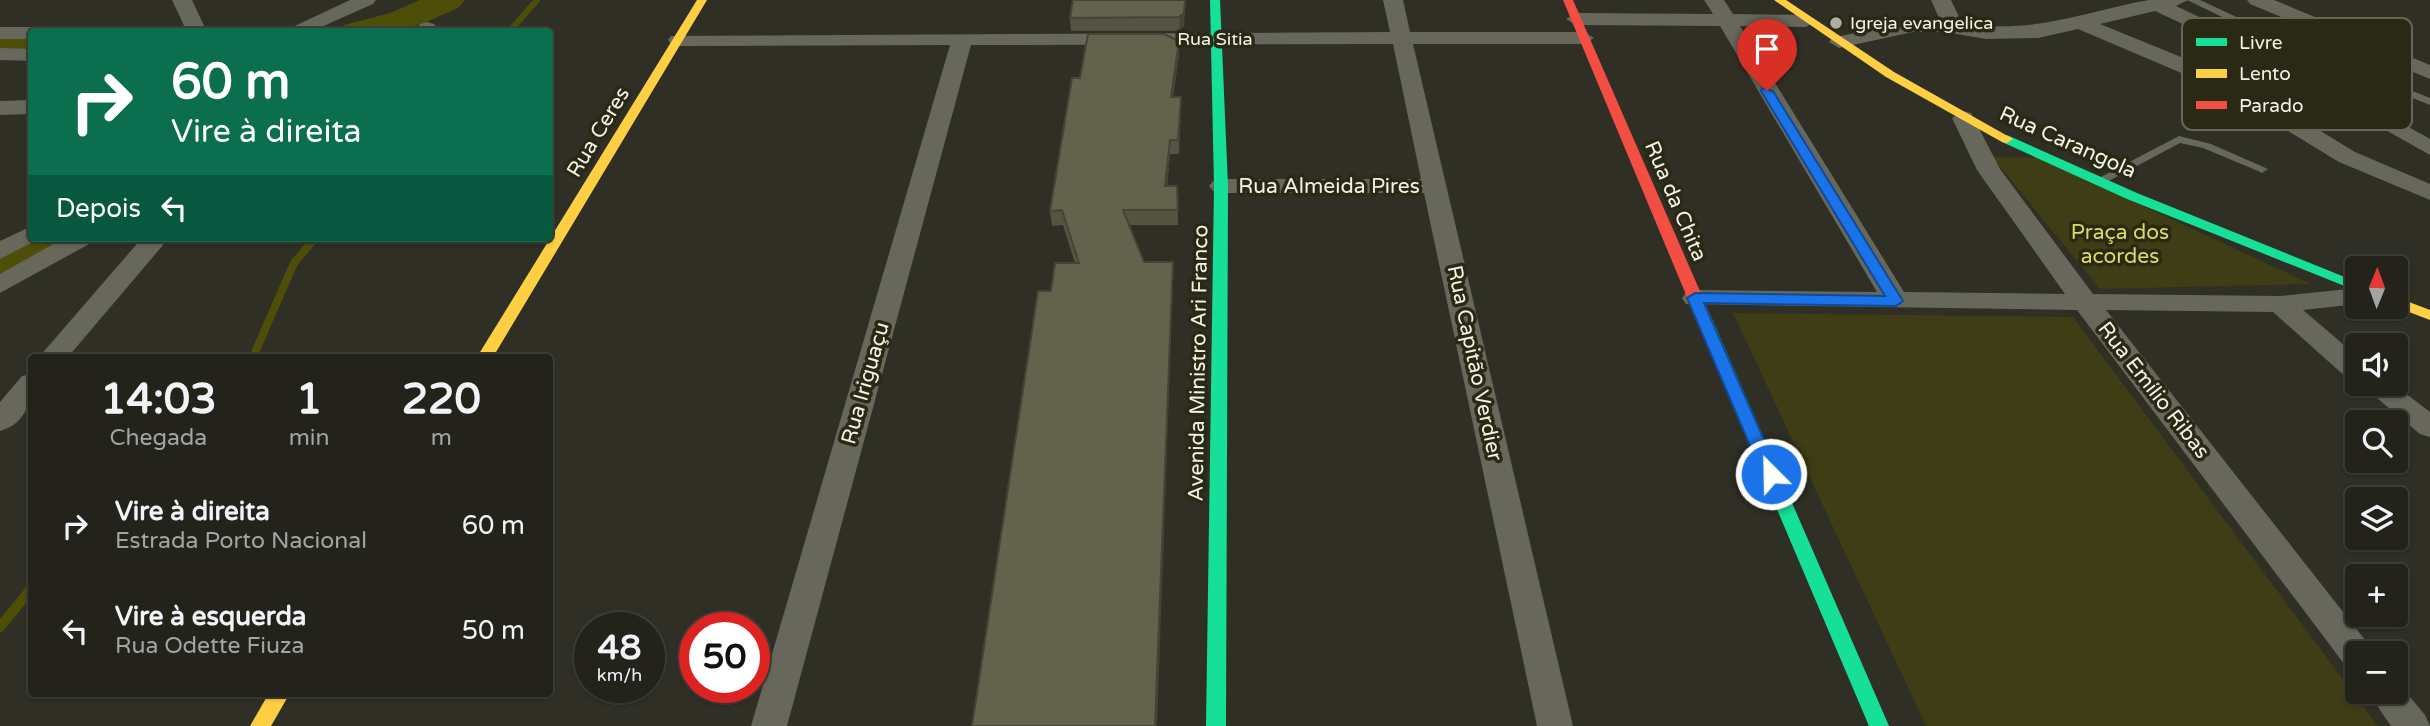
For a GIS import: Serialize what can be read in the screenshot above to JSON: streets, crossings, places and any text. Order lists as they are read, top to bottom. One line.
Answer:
{"streets":{"main road":["Rua Ceres","Rua Carangola","Rua da Chita","Avenida Ministro Ari Franco"],"street":["Rua Sitia","Rua Almeida Pires","Rua Capitão Verdier","Rua Iriguaçu","Rua Emílio Ribas"]},"crossings":[["Rua Sitia","Rua Ceres"],["Rua Sitia","Rua Carangola"],["Rua Sitia","Rua da Chita"],["Rua Sitia","Avenida Ministro Ari Franco"],["Rua Sitia","Rua Capitão Verdier"],["Rua Sitia","Rua Iriguaçu"],["Rua Carangola","Rua Emílio Ribas"],["Rua Almeida Pires","Avenida Ministro Ari Franco"],["Rua Almeida Pires","Rua Capitão Verdier"]],"parks":["Praça dos acordes"],"places":["Igreja evangelica"],"legend":["Livre","Lento","Parado"],"north":"top","page":{"turn":["60 m","Vire à direita"],"then":"Depois","map_buttons":["+","−"],"eta":["14:03","Chegada","1","min","220","m"],"list":[{"name":"Vire à direita","note":"Estrada Porto Nacional","value":"60 m"},{"name":"Vire à esquerda","note":"Rua Odette Fiuza","value":"50 m"}],"speed":"48 km/h","limit":"50"}}
